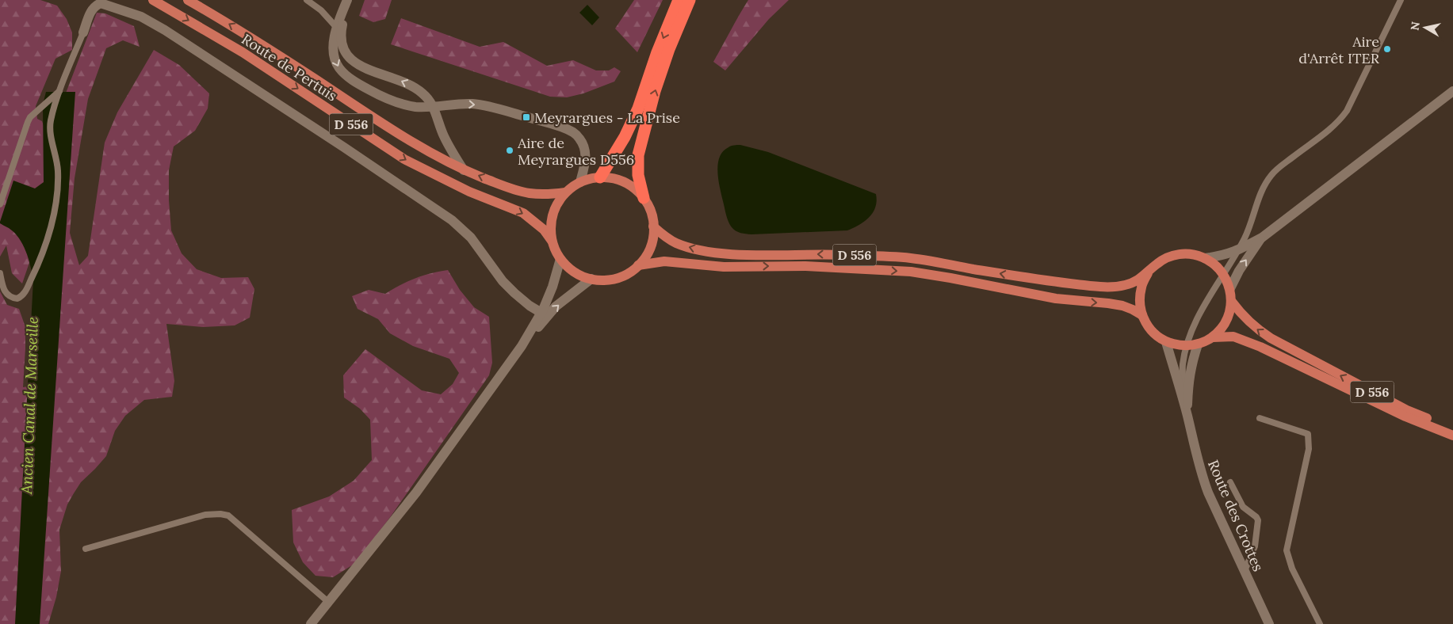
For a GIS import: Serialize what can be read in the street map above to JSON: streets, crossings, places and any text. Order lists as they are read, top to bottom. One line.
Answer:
{"streets":{"main road":["Route de Pertuis","D 556"],"street":["Route des Crottes"]},"crossings":[["Route de Pertuis","D 556"]],"water":["Ancien Canal de Marseille"],"places":{"other":["Aire d'Arrêt ITER","Aire de Meyrargues D556"],"transit":["Meyrargues - La Prise"]},"north":"left"}
